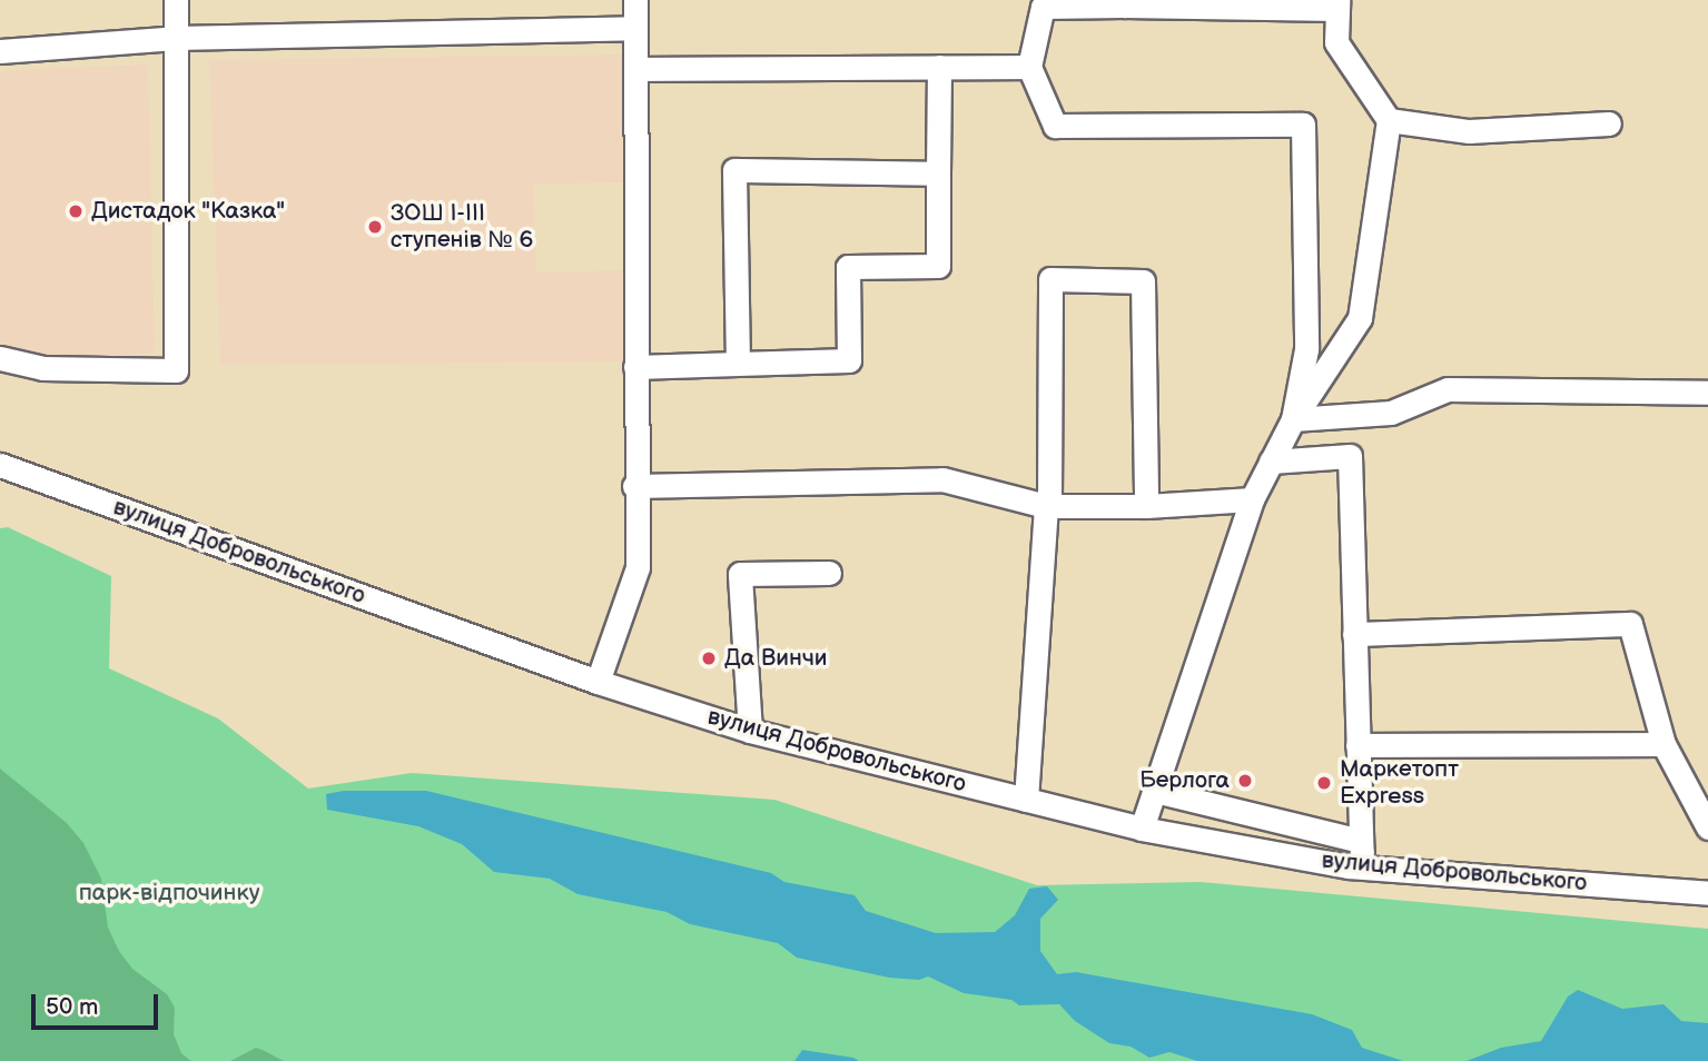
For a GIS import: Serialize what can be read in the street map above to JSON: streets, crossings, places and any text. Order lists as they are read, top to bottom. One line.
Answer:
{"streets":{"street":["вулиця Добровольського"]},"parks":["парк-відпочинку"],"places":["Дистадок \"Казка\"","ЗОШ І-ІІІ ступенів № 6","Да Винчи","Берлога","Маркетопт Express"],"scale_bar":"50 m"}
